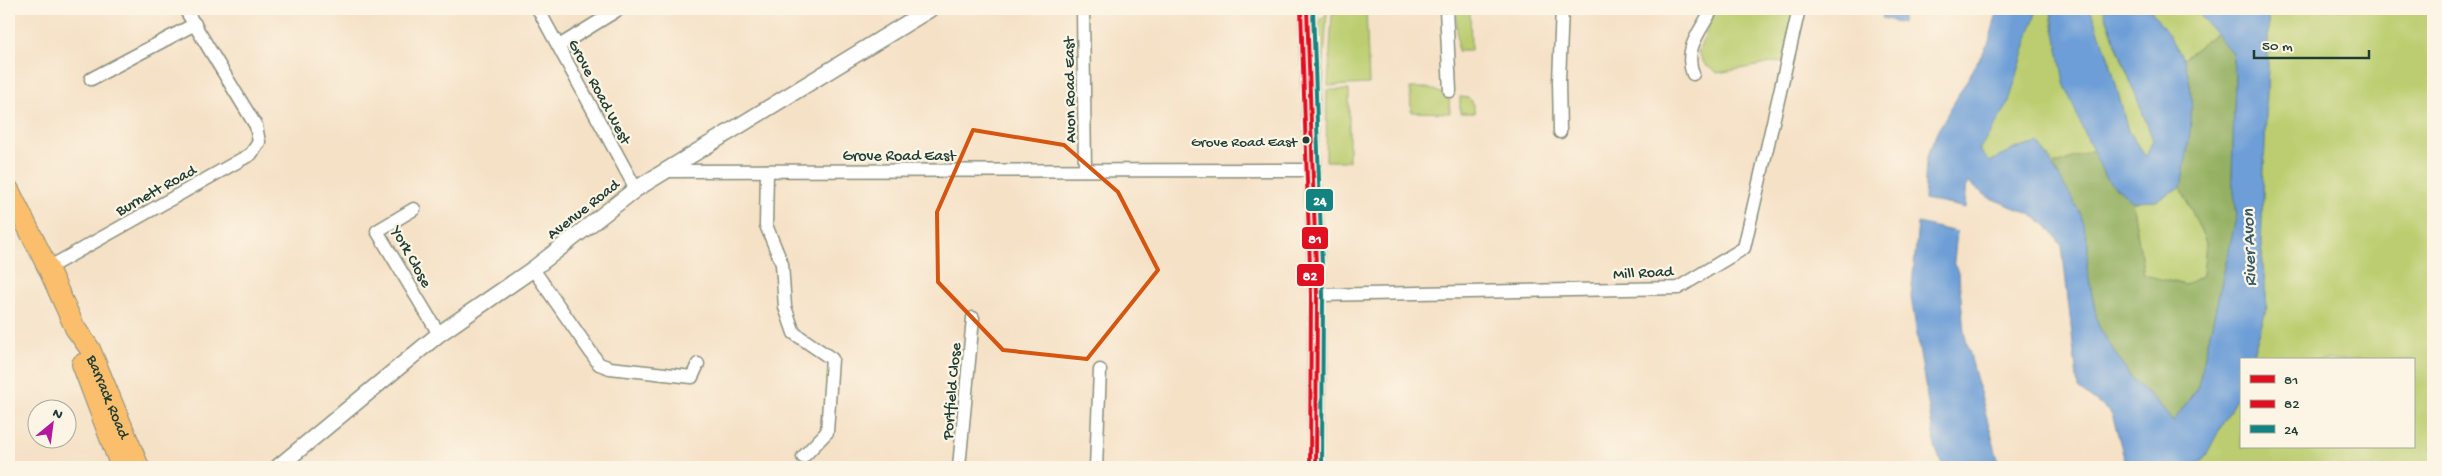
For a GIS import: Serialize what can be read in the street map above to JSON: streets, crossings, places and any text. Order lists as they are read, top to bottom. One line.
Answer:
{"streets":{"main road":["Barrack Road"],"street":["Avon Road East","Grove Road West","Grove Road East","Burnett Road","Avenue Road","York Close","Mill Road","Portfield Close"]},"crossings":[["Avon Road East","Grove Road East"],["Grove Road West","Avenue Road"],["Grove Road East","Avenue Road"],["Burnett Road","Barrack Road"],["Avenue Road","York Close"]],"water":["River Avon"],"places":["Grove Road East"],"lines":["transit line 81","transit line 82","transit line 24"],"legend":["81","82","24"],"scale_bar":"50 m","north":"top right"}
